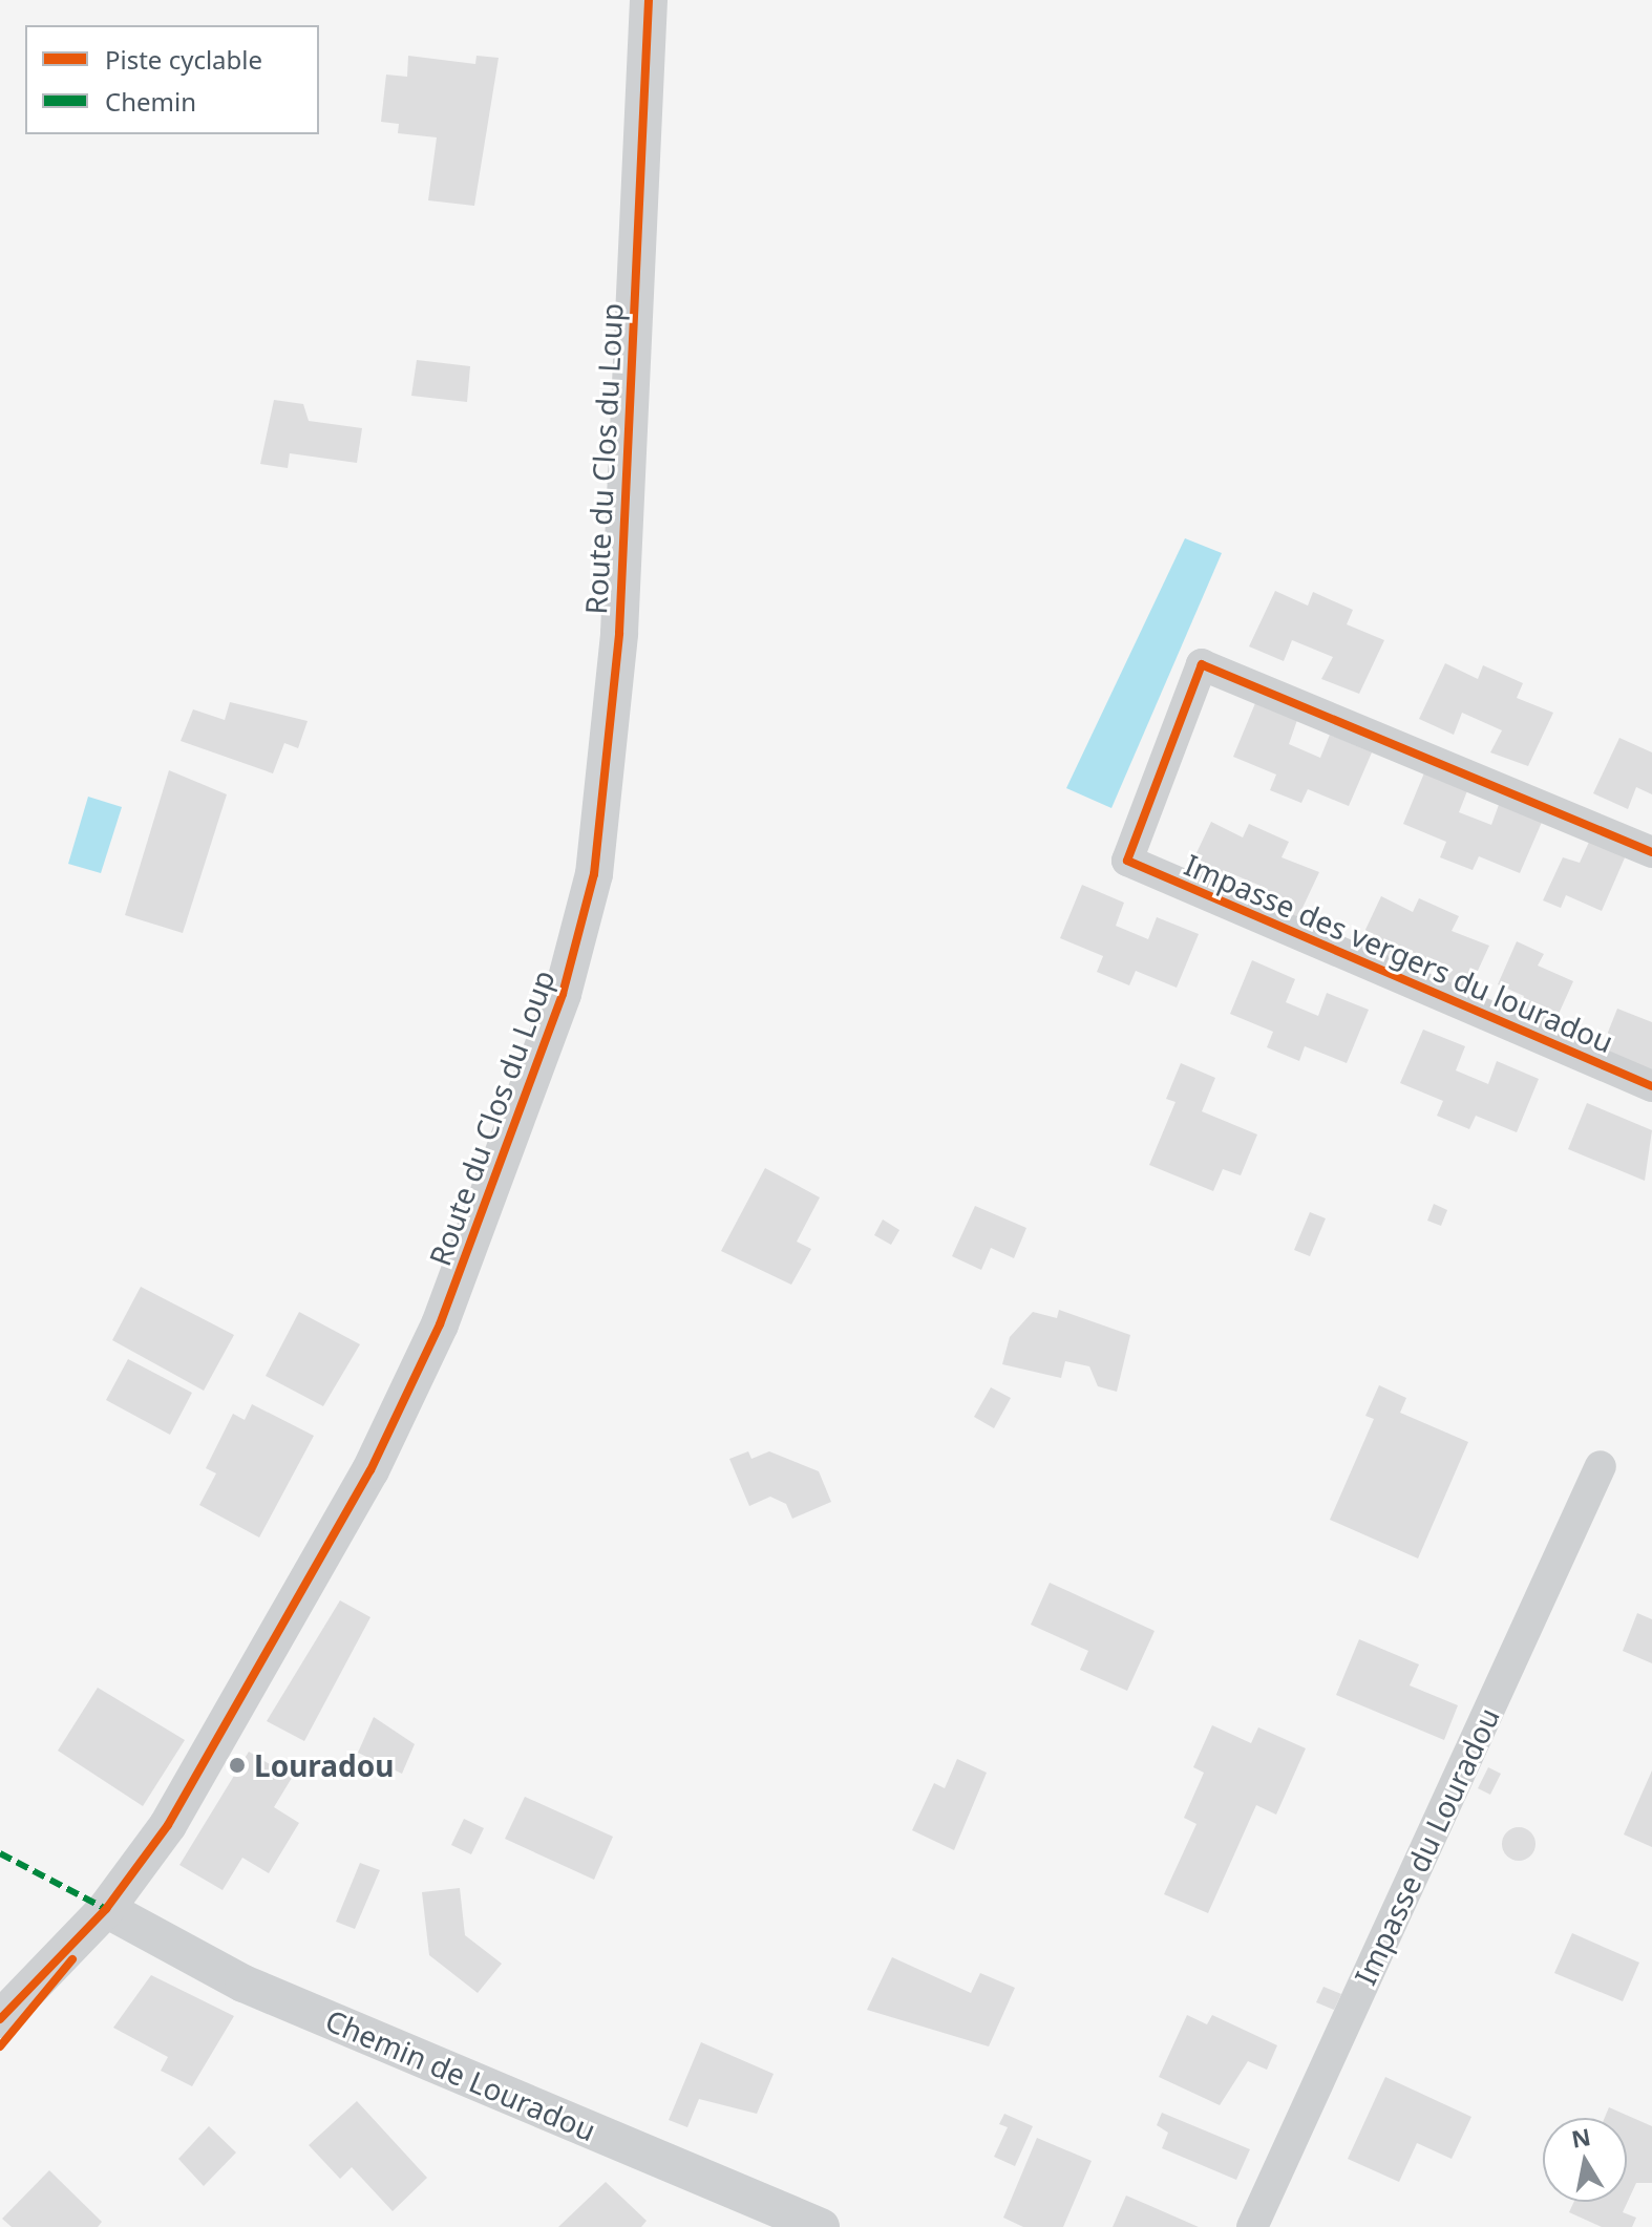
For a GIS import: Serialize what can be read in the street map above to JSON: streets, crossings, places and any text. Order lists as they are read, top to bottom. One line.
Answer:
{"streets":{"street":["Route du Clos du Loup","Impasse des vergers du louradou","Impasse du Louradou","Chemin de Louradou"]},"crossings":[["Route du Clos du Loup","Chemin de Louradou"]],"places":["Louradou"],"legend":["Piste cyclable","Chemin"],"north":"top"}
